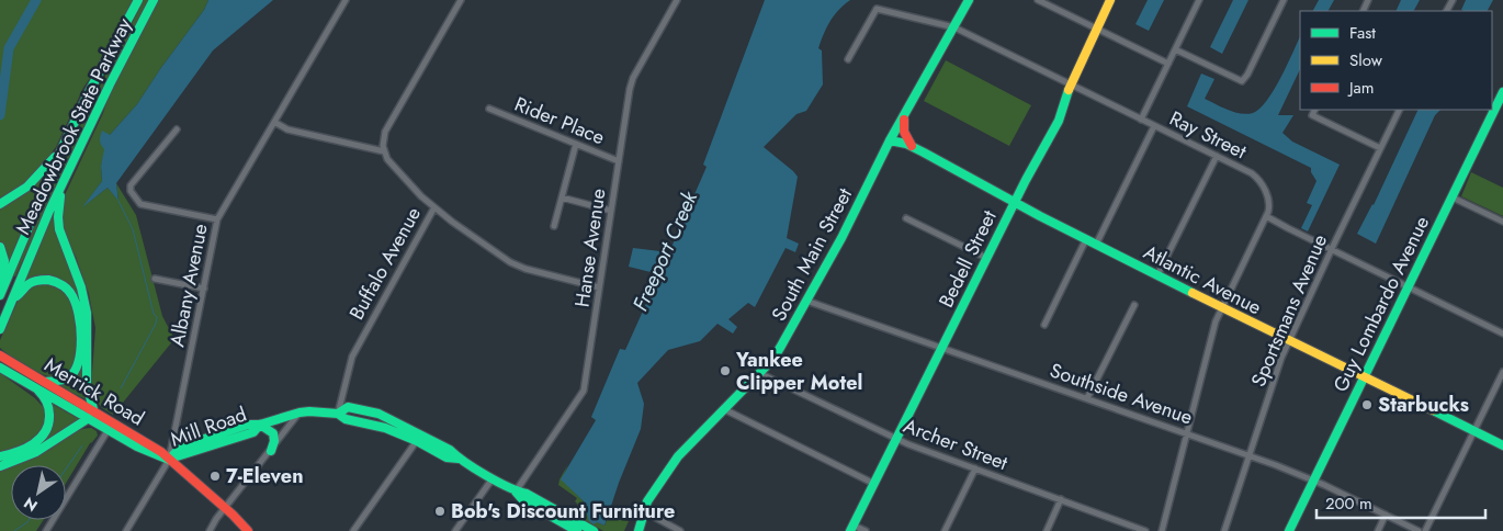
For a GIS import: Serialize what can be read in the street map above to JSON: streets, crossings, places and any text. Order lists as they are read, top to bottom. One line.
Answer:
{"streets":{"main road":["Meadowbrook State Parkway","South Main Street","Bedell Street","Atlantic Avenue","Guy Lombardo Avenue","Merrick Road","Mill Road"],"street":["Rider Place","Ray Street","Hanse Avenue","Buffalo Avenue","Albany Avenue","Sportsmans Avenue","Southside Avenue","Archer Street"]},"crossings":[["Rider Place","Hanse Avenue"],["Ray Street","South Main Street"],["Ray Street","Bedell Street"],["Hanse Avenue","Mill Road"],["South Main Street","Atlantic Avenue"],["South Main Street","Southside Avenue"],["South Main Street","Archer Street"],["Bedell Street","Atlantic Avenue"],["Bedell Street","Southside Avenue"],["Bedell Street","Archer Street"],["Buffalo Avenue","Mill Road"],["Atlantic Avenue","Guy Lombardo Avenue"],["Atlantic Avenue","Sportsmans Avenue"],["Albany Avenue","Merrick Road"],["Albany Avenue","Mill Road"],["Guy Lombardo Avenue","Southside Avenue"],["Sportsmans Avenue","Southside Avenue"],["Merrick Road","Mill Road"]],"water":["Freeport Creek"],"places":["Yankee Clipper Motel","Starbucks","7-Eleven","Bob's Discount Furniture"],"legend":["Fast","Slow","Jam"],"scale_bar":"200 m","north":"bottom left"}
